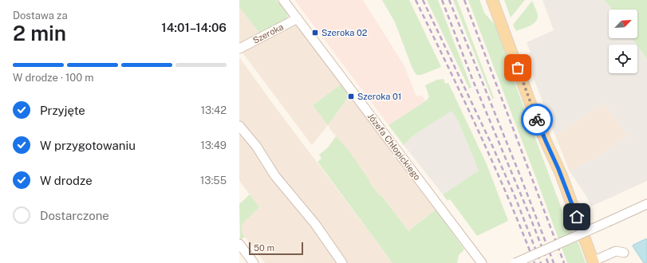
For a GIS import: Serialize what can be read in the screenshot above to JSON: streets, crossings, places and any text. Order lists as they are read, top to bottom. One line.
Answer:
{"streets":{"street":["Szeroka","Józefa Chłopickiego"]},"crossings":[["Szeroka","Józefa Chłopickiego"]],"places":{"transit":["Szeroka 02","Szeroka 01"]},"scale_bar":"50 m","north":"top right","page":{"heading":["2 min","Dostawa za","14:01–14:06"],"bar":"W drodze · 100 m","list":[["Przyjęte","13:42"],["W przygotowaniu","13:49"],["W drodze","13:55"],"Dostarczone"],"scale":"50 m"}}
